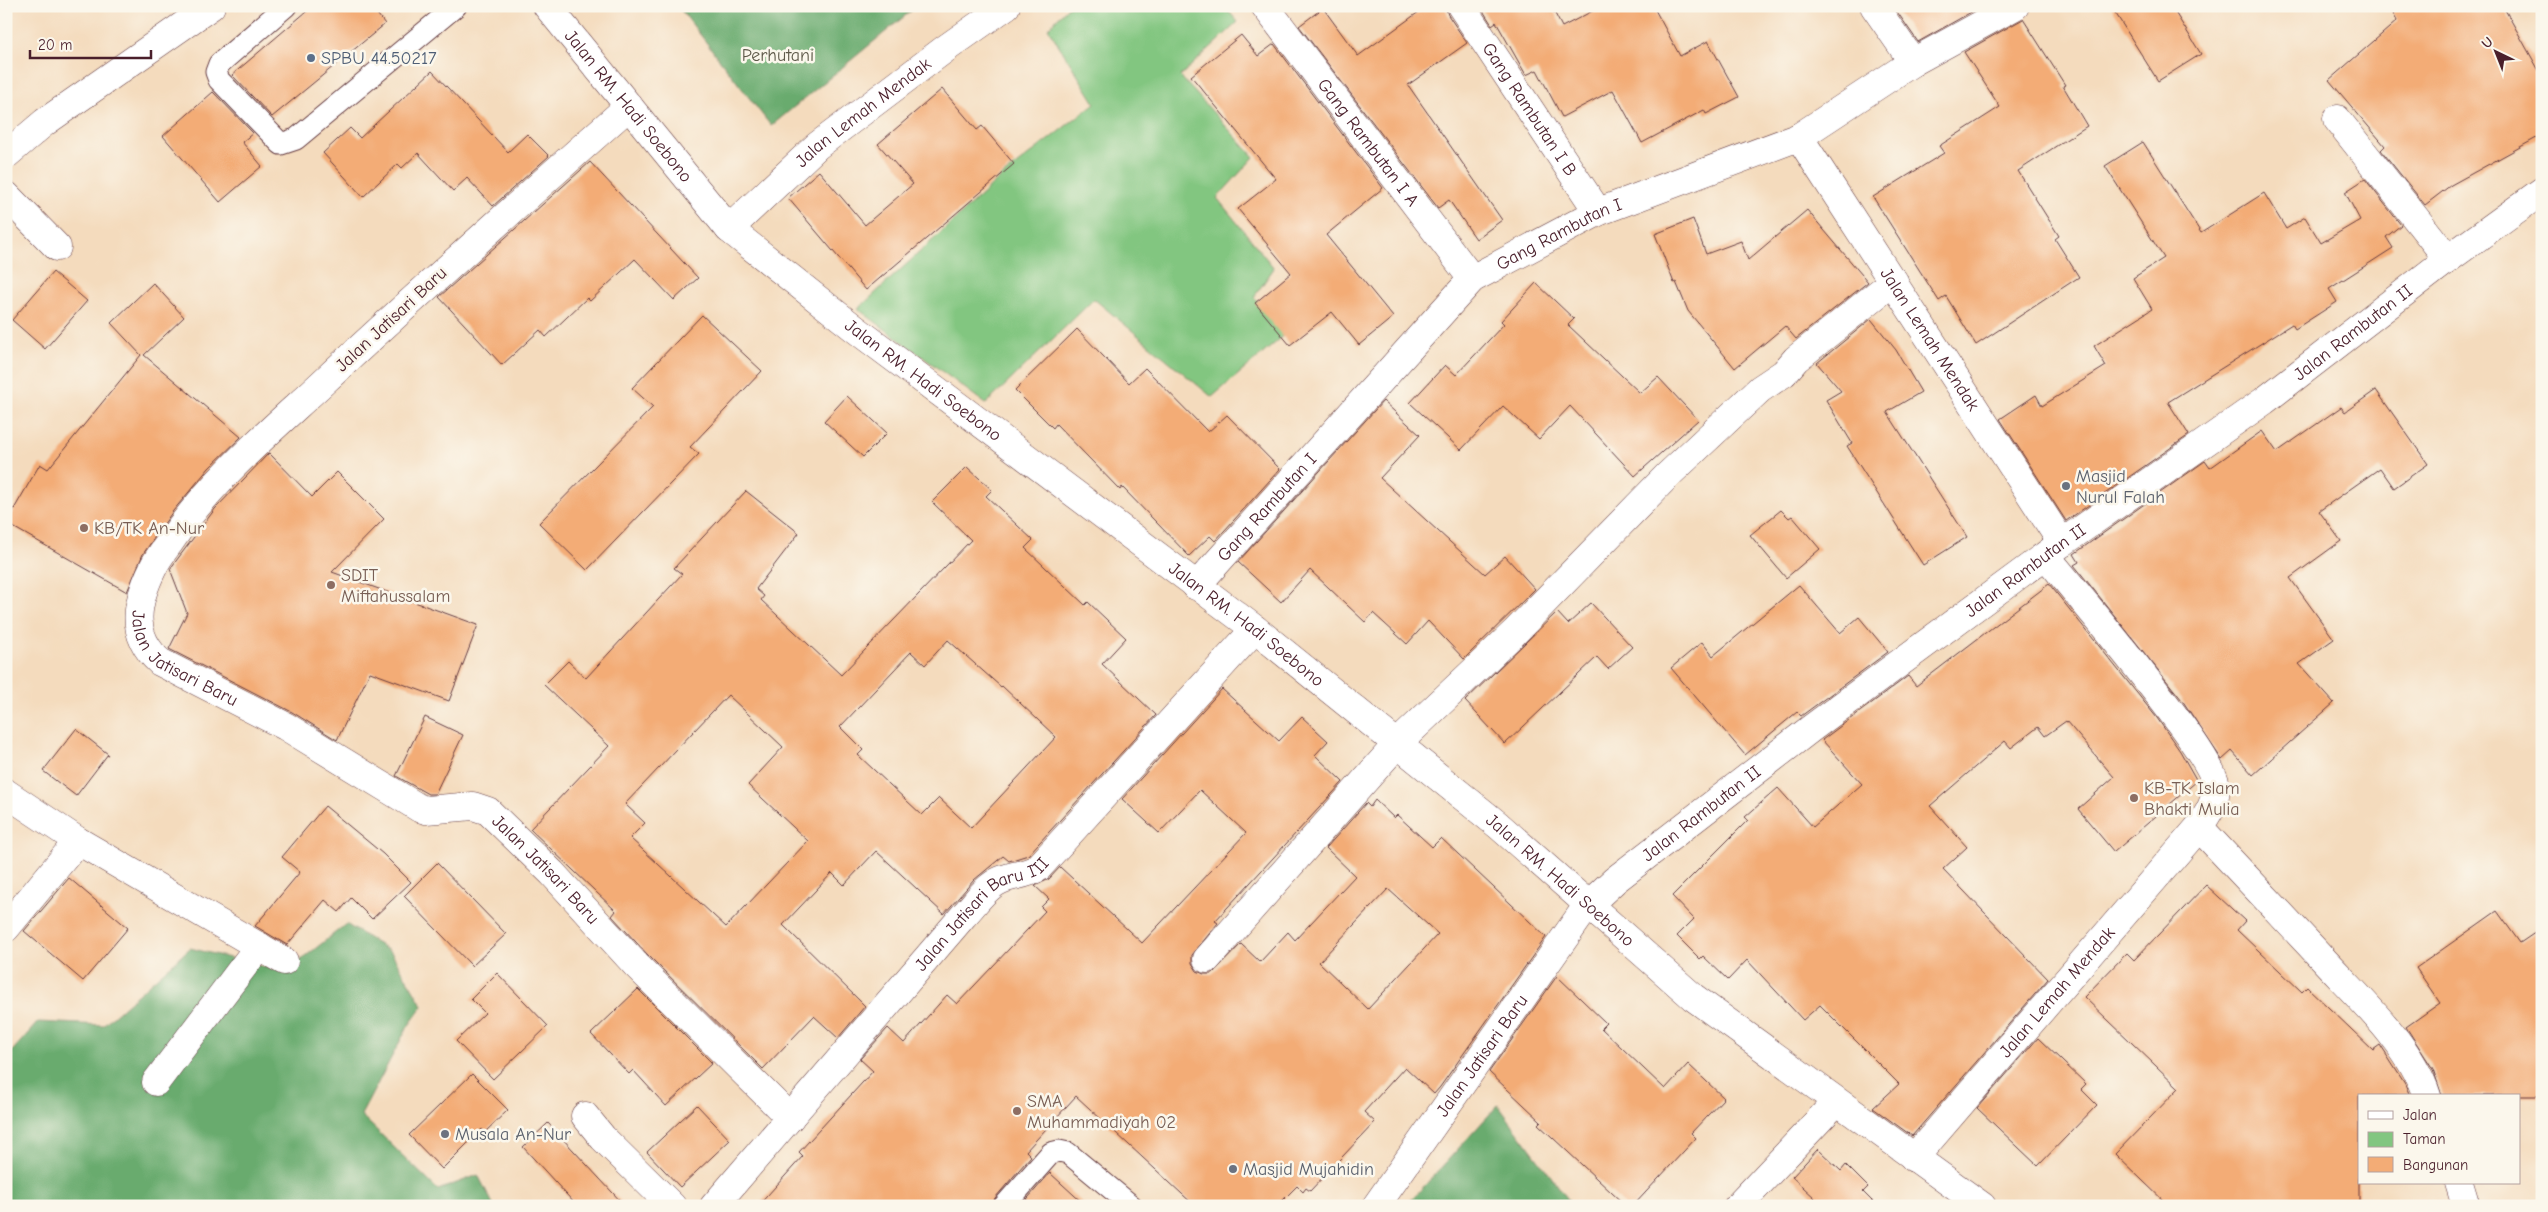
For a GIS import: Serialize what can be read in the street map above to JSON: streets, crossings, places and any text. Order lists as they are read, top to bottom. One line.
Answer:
{"streets":{"street":["Jalan RM. Hadi Soebono","Gang Rambutan I B","Jalan Lemah Mendak","Gang Rambutan I A","Gang Rambutan I","Jalan Jatisari Baru","Jalan Rambutan II","Jalan Jatisari Baru III"]},"crossings":[["Jalan RM. Hadi Soebono","Jalan Lemah Mendak"],["Jalan RM. Hadi Soebono","Gang Rambutan I"],["Jalan RM. Hadi Soebono","Jalan Jatisari Baru"],["Jalan RM. Hadi Soebono","Jalan Rambutan II"],["Jalan RM. Hadi Soebono","Jalan Jatisari Baru III"],["Gang Rambutan I B","Gang Rambutan I"],["Jalan Lemah Mendak","Gang Rambutan I"],["Jalan Lemah Mendak","Jalan Rambutan II"],["Gang Rambutan I A","Gang Rambutan I"],["Jalan Jatisari Baru","Jalan Rambutan II"],["Jalan Jatisari Baru","Jalan Jatisari Baru III"]],"parks":["Perhutani"],"places":["SPBU 44.50217","Masjid Nurul Falah","KB/TK An-Nur","SDIT Miftahussalam","KB-TK Islam Bhakti Mulia","SMA Muhammadiyah 02","Musala An-Nur","Masjid Mujahidin"],"legend":["Jalan","Taman","Bangunan"],"scale_bar":"20 m","north":"top left"}
